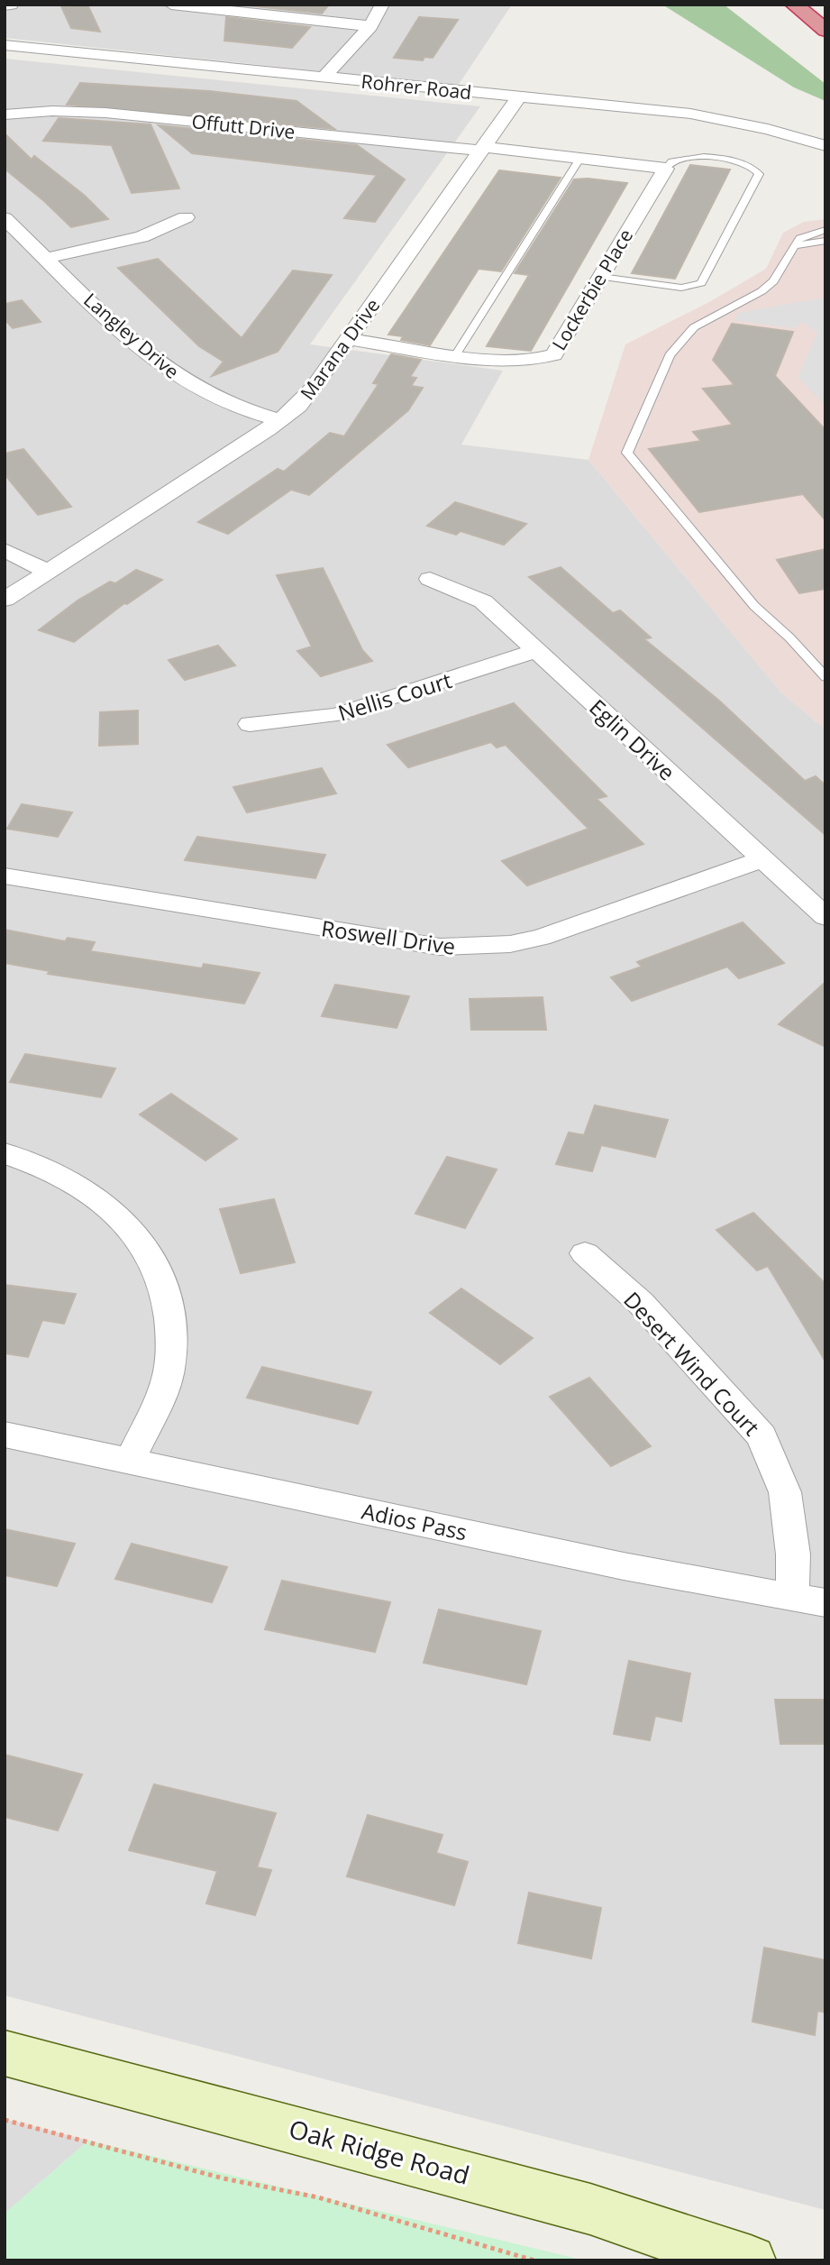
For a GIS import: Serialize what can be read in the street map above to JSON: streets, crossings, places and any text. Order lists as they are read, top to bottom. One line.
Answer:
{"streets":{"street":["Rohrer Road","Offutt Drive","Lockerbie Place","Langley Drive","Marana Drive","Nellis Court","Eglin Drive","Roswell Drive","Desert Wind Court","Adios Pass","Oak Ridge Road"]},"crossings":[["Rohrer Road","Marana Drive"],["Offutt Drive","Marana Drive"],["Lockerbie Place","Marana Drive"],["Langley Drive","Marana Drive"],["Nellis Court","Eglin Drive"],["Eglin Drive","Roswell Drive"],["Desert Wind Court","Adios Pass"]]}
